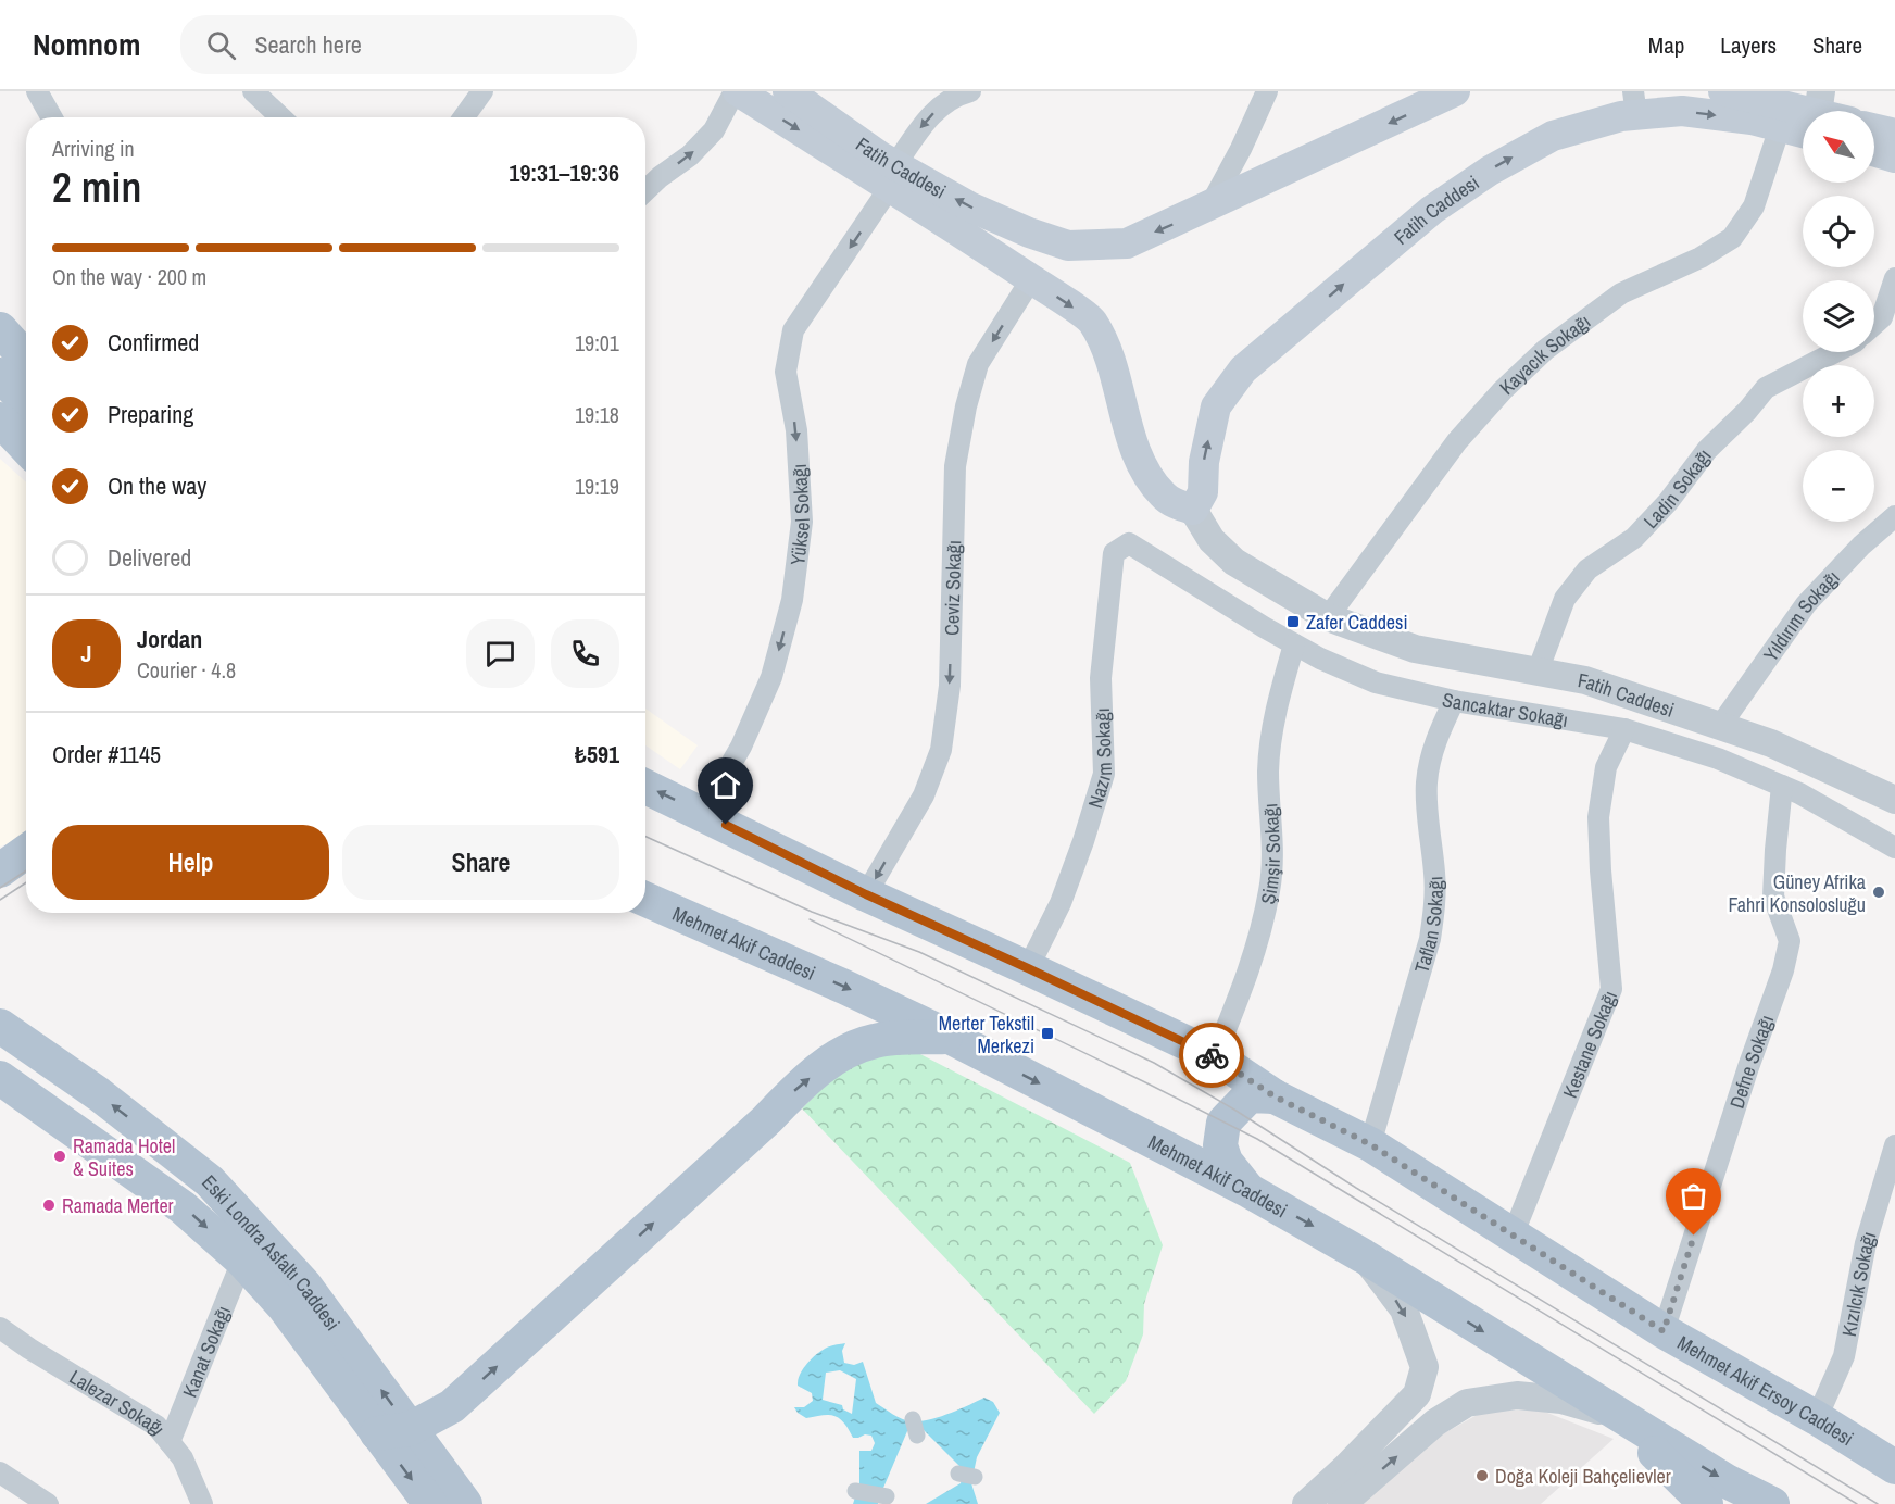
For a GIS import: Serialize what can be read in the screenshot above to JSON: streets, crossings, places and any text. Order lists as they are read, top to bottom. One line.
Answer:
{"streets":{"main road":["Fatih Caddesi","Mehmet Akif Caddesi","Eski Londra Asfaltı Caddesi","Mehmet Akif Ersoy Caddesi"],"street":["Kayacık Sokağı","Ladin Sokağı","Yüksel Sokağı","Ceviz Sokağı","Yıldırım Sokağı","Sancaktar Sokağı","Nazım Sokağı","Şimşir Sokağı","Taflan Sokağı","Kestane Sokağı","Defne Sokağı","Kızılcık Sokağı","Kanat Sokağı","Lalezar Sokağı"]},"crossings":[["Fatih Caddesi","Kayacık Sokağı"],["Fatih Caddesi","Ladin Sokağı"],["Fatih Caddesi","Yüksel Sokağı"],["Fatih Caddesi","Ceviz Sokağı"],["Fatih Caddesi","Yıldırım Sokağı"],["Yüksel Sokağı","Mehmet Akif Ersoy Caddesi"],["Ceviz Sokağı","Mehmet Akif Ersoy Caddesi"],["Sancaktar Sokağı","Nazım Sokağı"],["Sancaktar Sokağı","Şimşir Sokağı"],["Sancaktar Sokağı","Taflan Sokağı"],["Sancaktar Sokağı","Kestane Sokağı"],["Sancaktar Sokağı","Defne Sokağı"],["Nazım Sokağı","Mehmet Akif Ersoy Caddesi"],["Şimşir Sokağı","Mehmet Akif Ersoy Caddesi"],["Taflan Sokağı","Mehmet Akif Ersoy Caddesi"],["Kestane Sokağı","Mehmet Akif Ersoy Caddesi"],["Defne Sokağı","Mehmet Akif Ersoy Caddesi"],["Eski Londra Asfaltı Caddesi","Kanat Sokağı"],["Kızılcık Sokağı","Mehmet Akif Ersoy Caddesi"],["Kanat Sokağı","Lalezar Sokağı"]],"one_way":["Yüksel Sokağı","Ceviz Sokağı","Mehmet Akif Caddesi"],"places":{"transit":["Zafer Caddesi","Merter Tekstil Merkezi"],"other":["Güney Afrika Fahri Konsolosluğu","Ramada Hotel & Suites","Ramada Merter","Doğa Koleji Bahçelievler"]},"north":"top left","page":{"header":"Nomnom","search":"Search here","nav":["Map","Layers","Share"],"map_buttons":["+","−"],"heading":["2 min","Arriving in","19:31–19:36"],"panel":["Jordan","Courier · 4.8","Order #1145","₺591"],"bar":"On the way · 200 m","list":[["Confirmed","19:01"],["Preparing","19:18"],["On the way","19:19"],"Delivered"],"round":"J","buttons":["Help","Share"]}}
